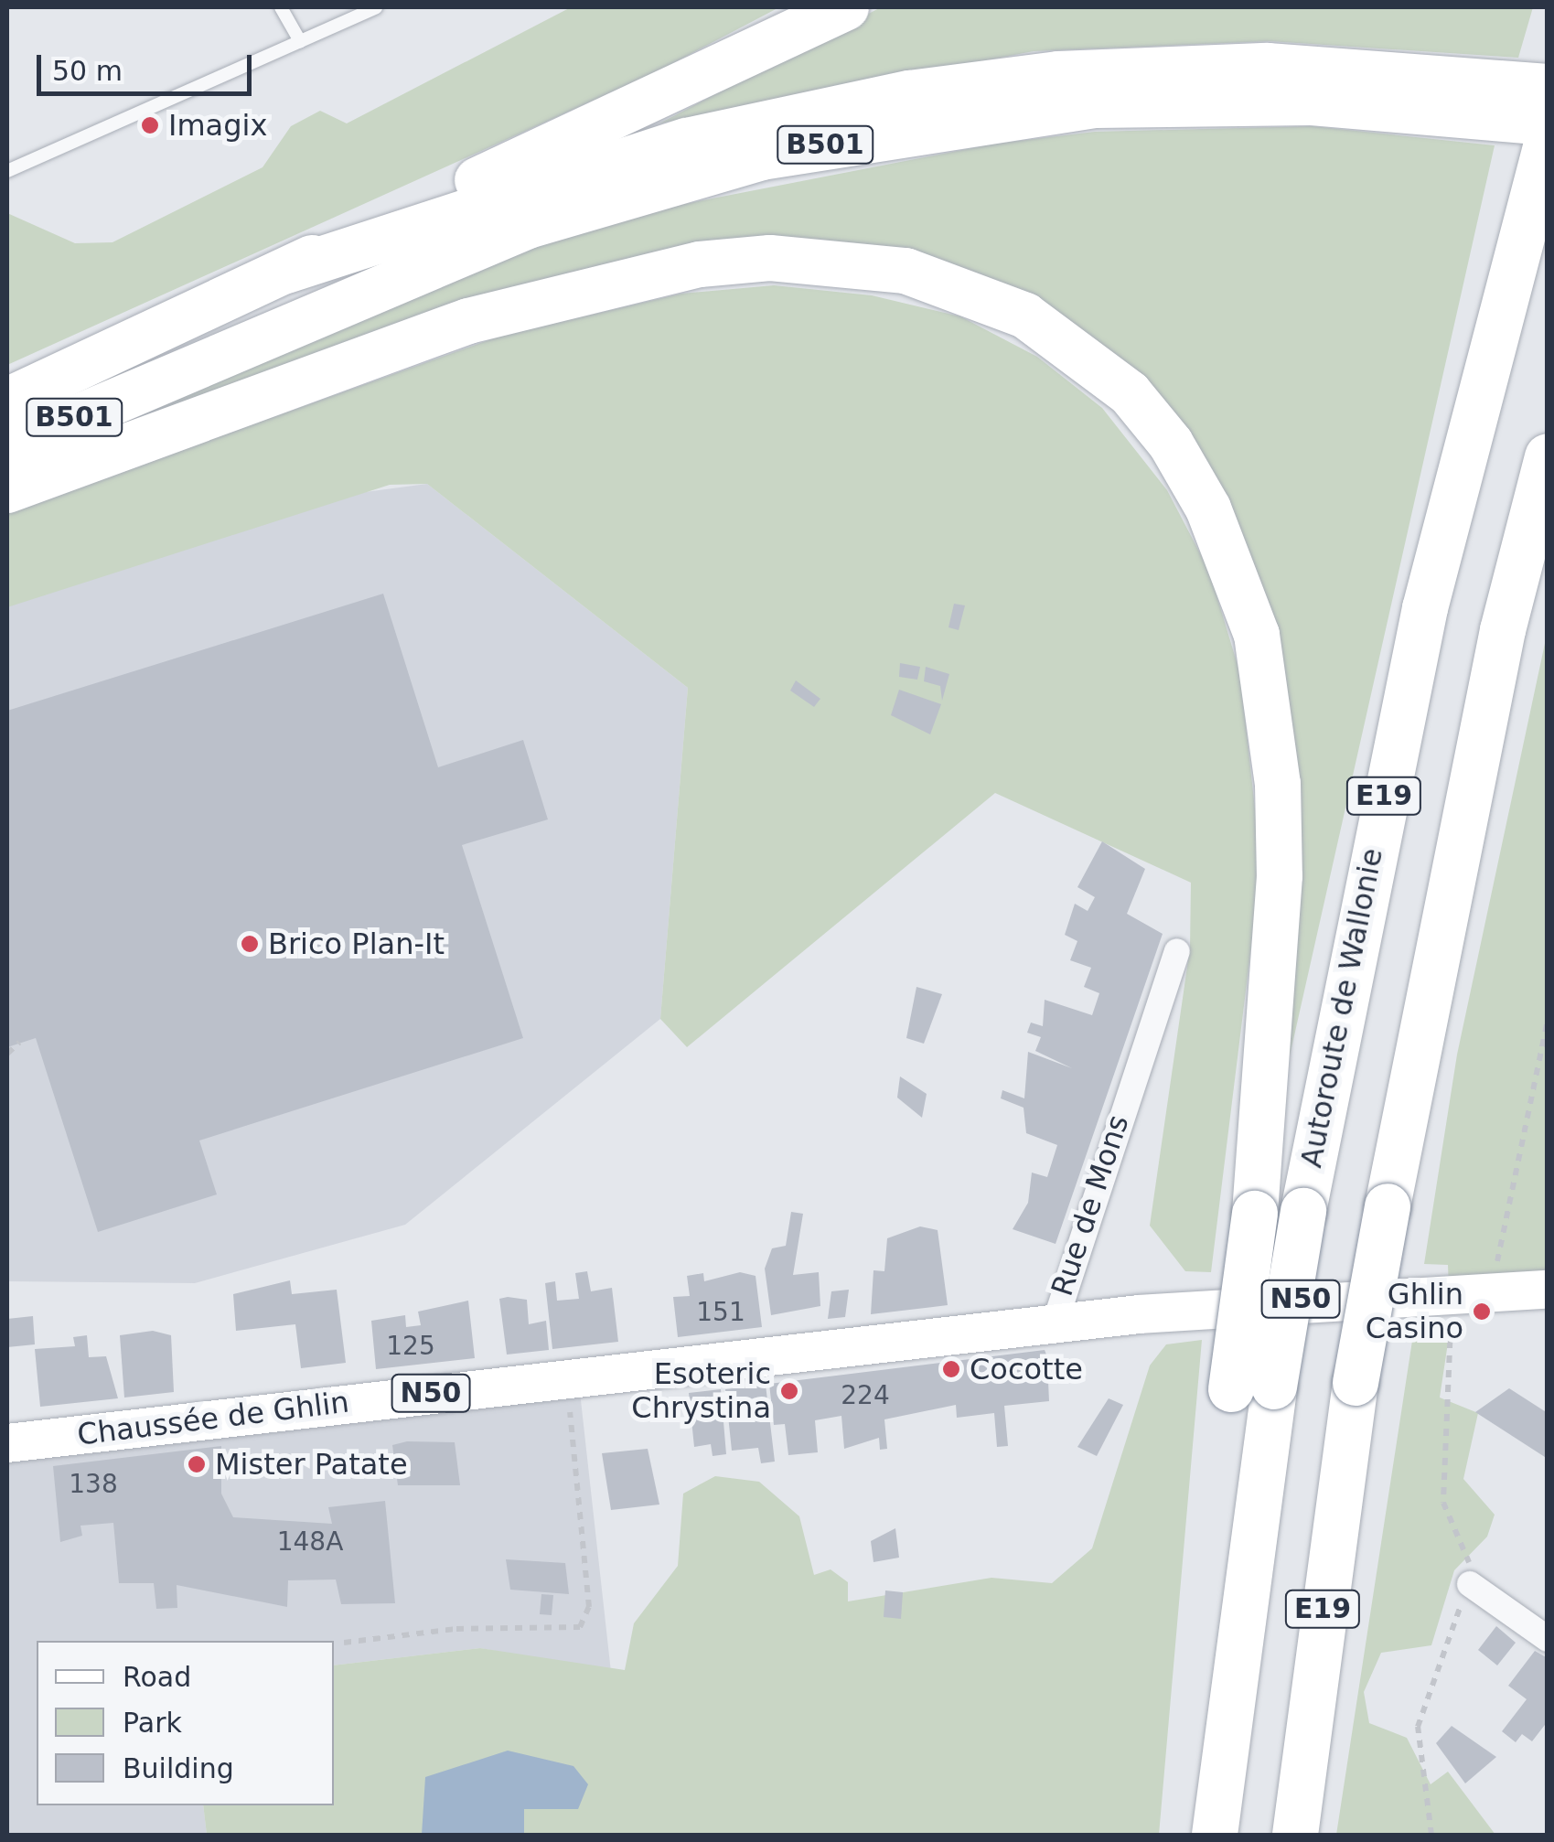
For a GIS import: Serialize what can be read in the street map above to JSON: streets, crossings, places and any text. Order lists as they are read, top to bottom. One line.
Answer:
{"streets":{"highway":["B501","E19","Autoroute de Wallonie"],"main road":["Rue de Mons","N50","Chaussée de Ghlin"]},"crossings":[["Rue de Mons","N50"],["Rue de Mons","Chaussée de Ghlin"]],"places":["Imagix","Brico Plan-It","Ghlin Casino","Cocotte","Esoteric Chrystina","Mister Patate"],"house_numbers":["151","125","224","138","148A"],"legend":["Road","Park","Building"],"scale_bar":"50 m"}
